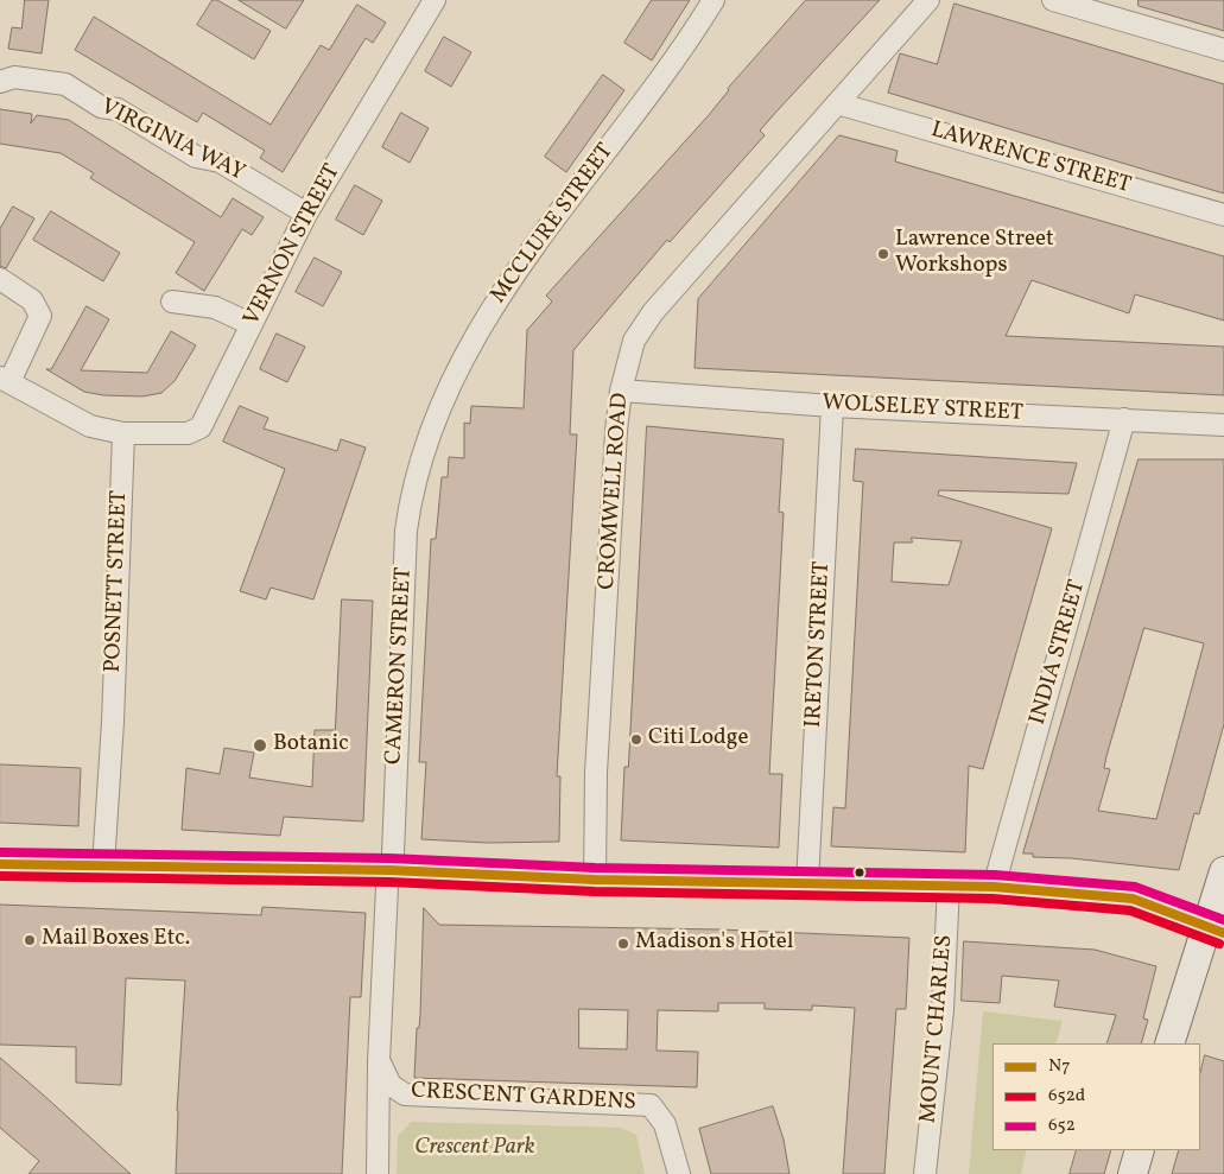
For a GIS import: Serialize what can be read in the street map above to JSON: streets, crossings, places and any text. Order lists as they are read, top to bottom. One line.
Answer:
{"streets":{"street":["VIRGINIA WAY","LAWRENCE STREET","MCCLURE STREET","VERNON STREET","WOLSELEY STREET","CROMWELL ROAD","POSNETT STREET","IRETON STREET","INDIA STREET","CAMERON STREET","MOUNT CHARLES","CRESCENT GARDENS"]},"crossings":[["VIRGINIA WAY","VERNON STREET"],["LAWRENCE STREET","CROMWELL ROAD"],["MCCLURE STREET","CAMERON STREET"],["VERNON STREET","POSNETT STREET"],["WOLSELEY STREET","CROMWELL ROAD"],["WOLSELEY STREET","IRETON STREET"],["WOLSELEY STREET","INDIA STREET"],["CAMERON STREET","CRESCENT GARDENS"]],"parks":["Crescent Park"],"places":["Lawrence Street Workshops","Citi Lodge","Botanic","Mail Boxes Etc.","Madison's Hotel"],"lines":["transit line 652","transit line N7","transit line 652d"],"legend":["N7","652d","652"]}
